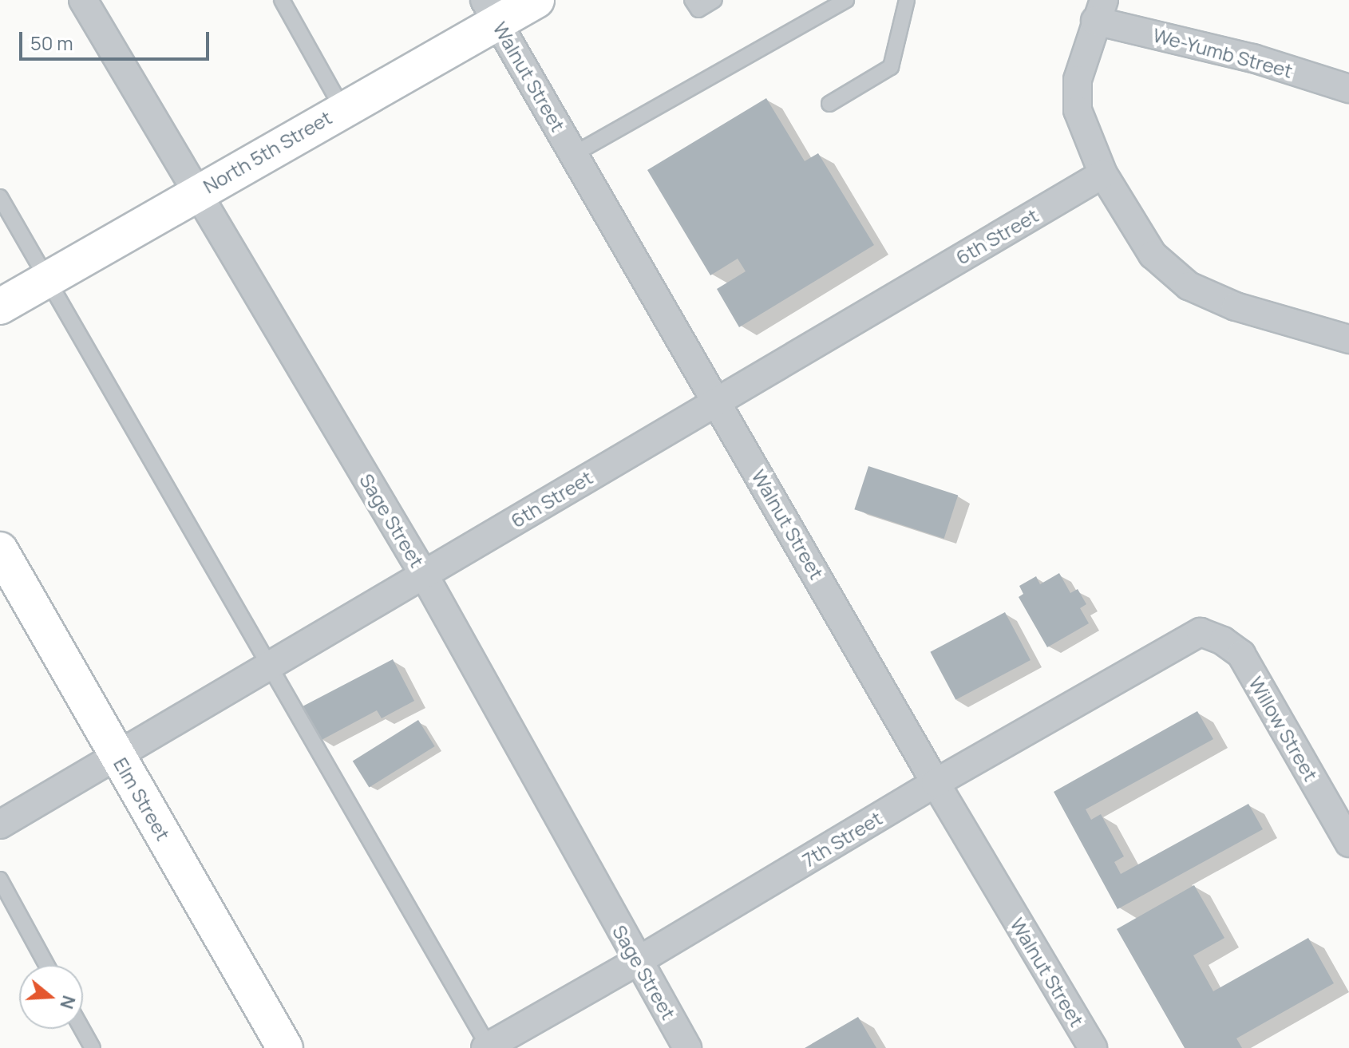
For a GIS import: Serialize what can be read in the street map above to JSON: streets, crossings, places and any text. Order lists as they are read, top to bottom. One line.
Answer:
{"streets":{"main road":["North 5th Street","Elm Street"],"street":["We-Yumb Street","Walnut Street","6th Street","Sage Street","Willow Street","7th Street"]},"crossings":[["Walnut Street","North 5th Street"],["Walnut Street","6th Street"],["Walnut Street","7th Street"],["North 5th Street","Sage Street"],["6th Street","Sage Street"],["6th Street","Elm Street"],["Sage Street","7th Street"],["Willow Street","7th Street"]],"scale_bar":"50 m","north":"right"}
